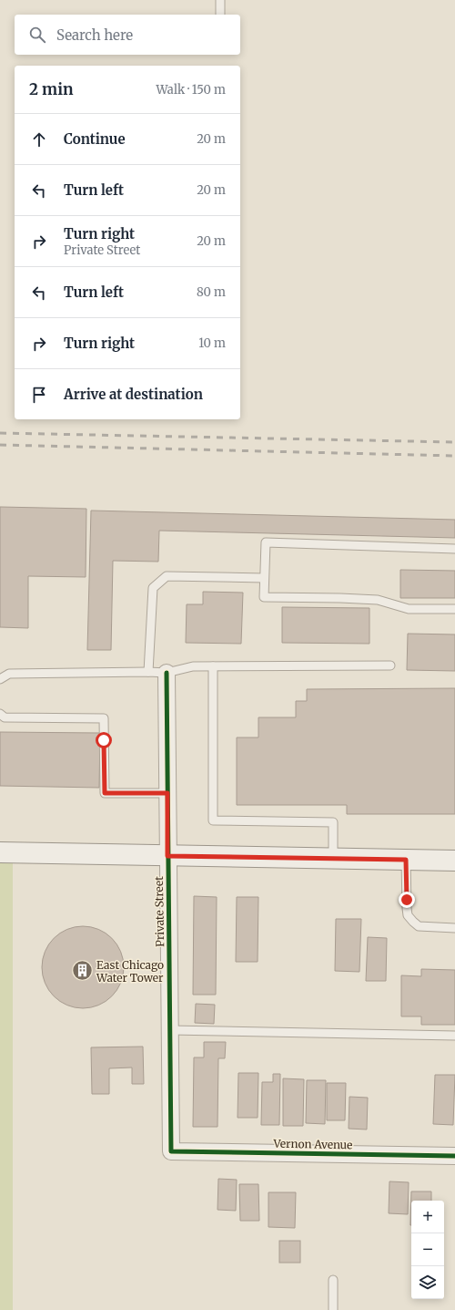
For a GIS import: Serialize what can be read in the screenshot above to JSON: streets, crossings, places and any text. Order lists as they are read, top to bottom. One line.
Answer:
{"streets":{"street":["Private Street","Vernon Avenue"]},"crossings":[["Private Street","Vernon Avenue"]],"places":{"building":["East Chicago Water Tower"]},"page":{"search":"Search here","heading":["2 min","Walk · 150 m"],"list":[["Continue","20 m"],["Turn left","20 m"],["Turn right","Private Street","20 m"],["Turn left","80 m"],["Turn right","10 m"],"Arrive at destination"],"map_buttons":["+","−"]}}
